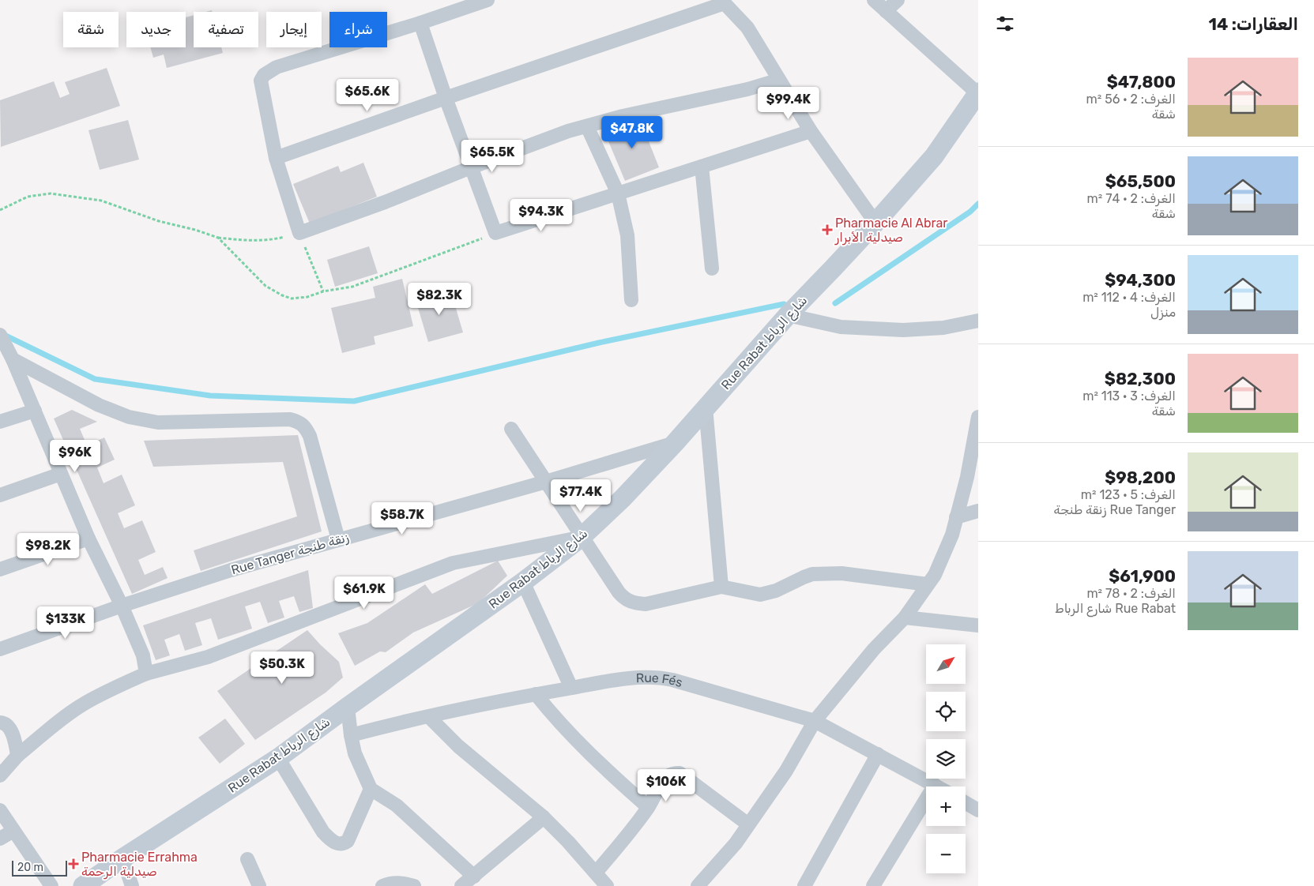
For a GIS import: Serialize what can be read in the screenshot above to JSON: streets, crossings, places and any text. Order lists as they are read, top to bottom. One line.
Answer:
{"streets":{"street":["Rue Rabat شارع الرباط","Rue Tanger زنقة طنجة","Rue Fés"]},"crossings":[["Rue Rabat شارع الرباط","Rue Tanger زنقة طنجة"]],"places":{"health":["Pharmacie Al Abrar صيدلية الأبرار","Pharmacie Errahma صيدلية الرحمة"]},"scale_bar":"20 m","north":"top right","page":{"heading":"العقارات: 14","chip":["شراء","إيجار","تصفية","جديد","شقة"],"list":[{"name":"$47,800","note":"الغرف: 2 · 56 m² · شقة"},{"name":"$65,500","note":"الغرف: 2 · 74 m² · شقة"},{"name":"$94,300","note":"الغرف: 4 · 112 m² · منزل"},{"name":"$82,300","note":"الغرف: 3 · 113 m² · شقة"},{"name":"$98,200","note":"الغرف: 5 · 123 m² · Rue Tanger زنقة طنجة"},{"name":"$61,900","note":"الغرف: 2 · 78 m² · Rue Rabat شارع الرباط"}],"price":["$65.6K","$99.4K","$47.8K","$65.5K","$94.3K","$82.3K","$96K","$77.4K","$58.7K","$98.2K","$61.9K","$133K","$50.3K","$106K"],"map_buttons":["+","−"],"scale":"20 m"}}
